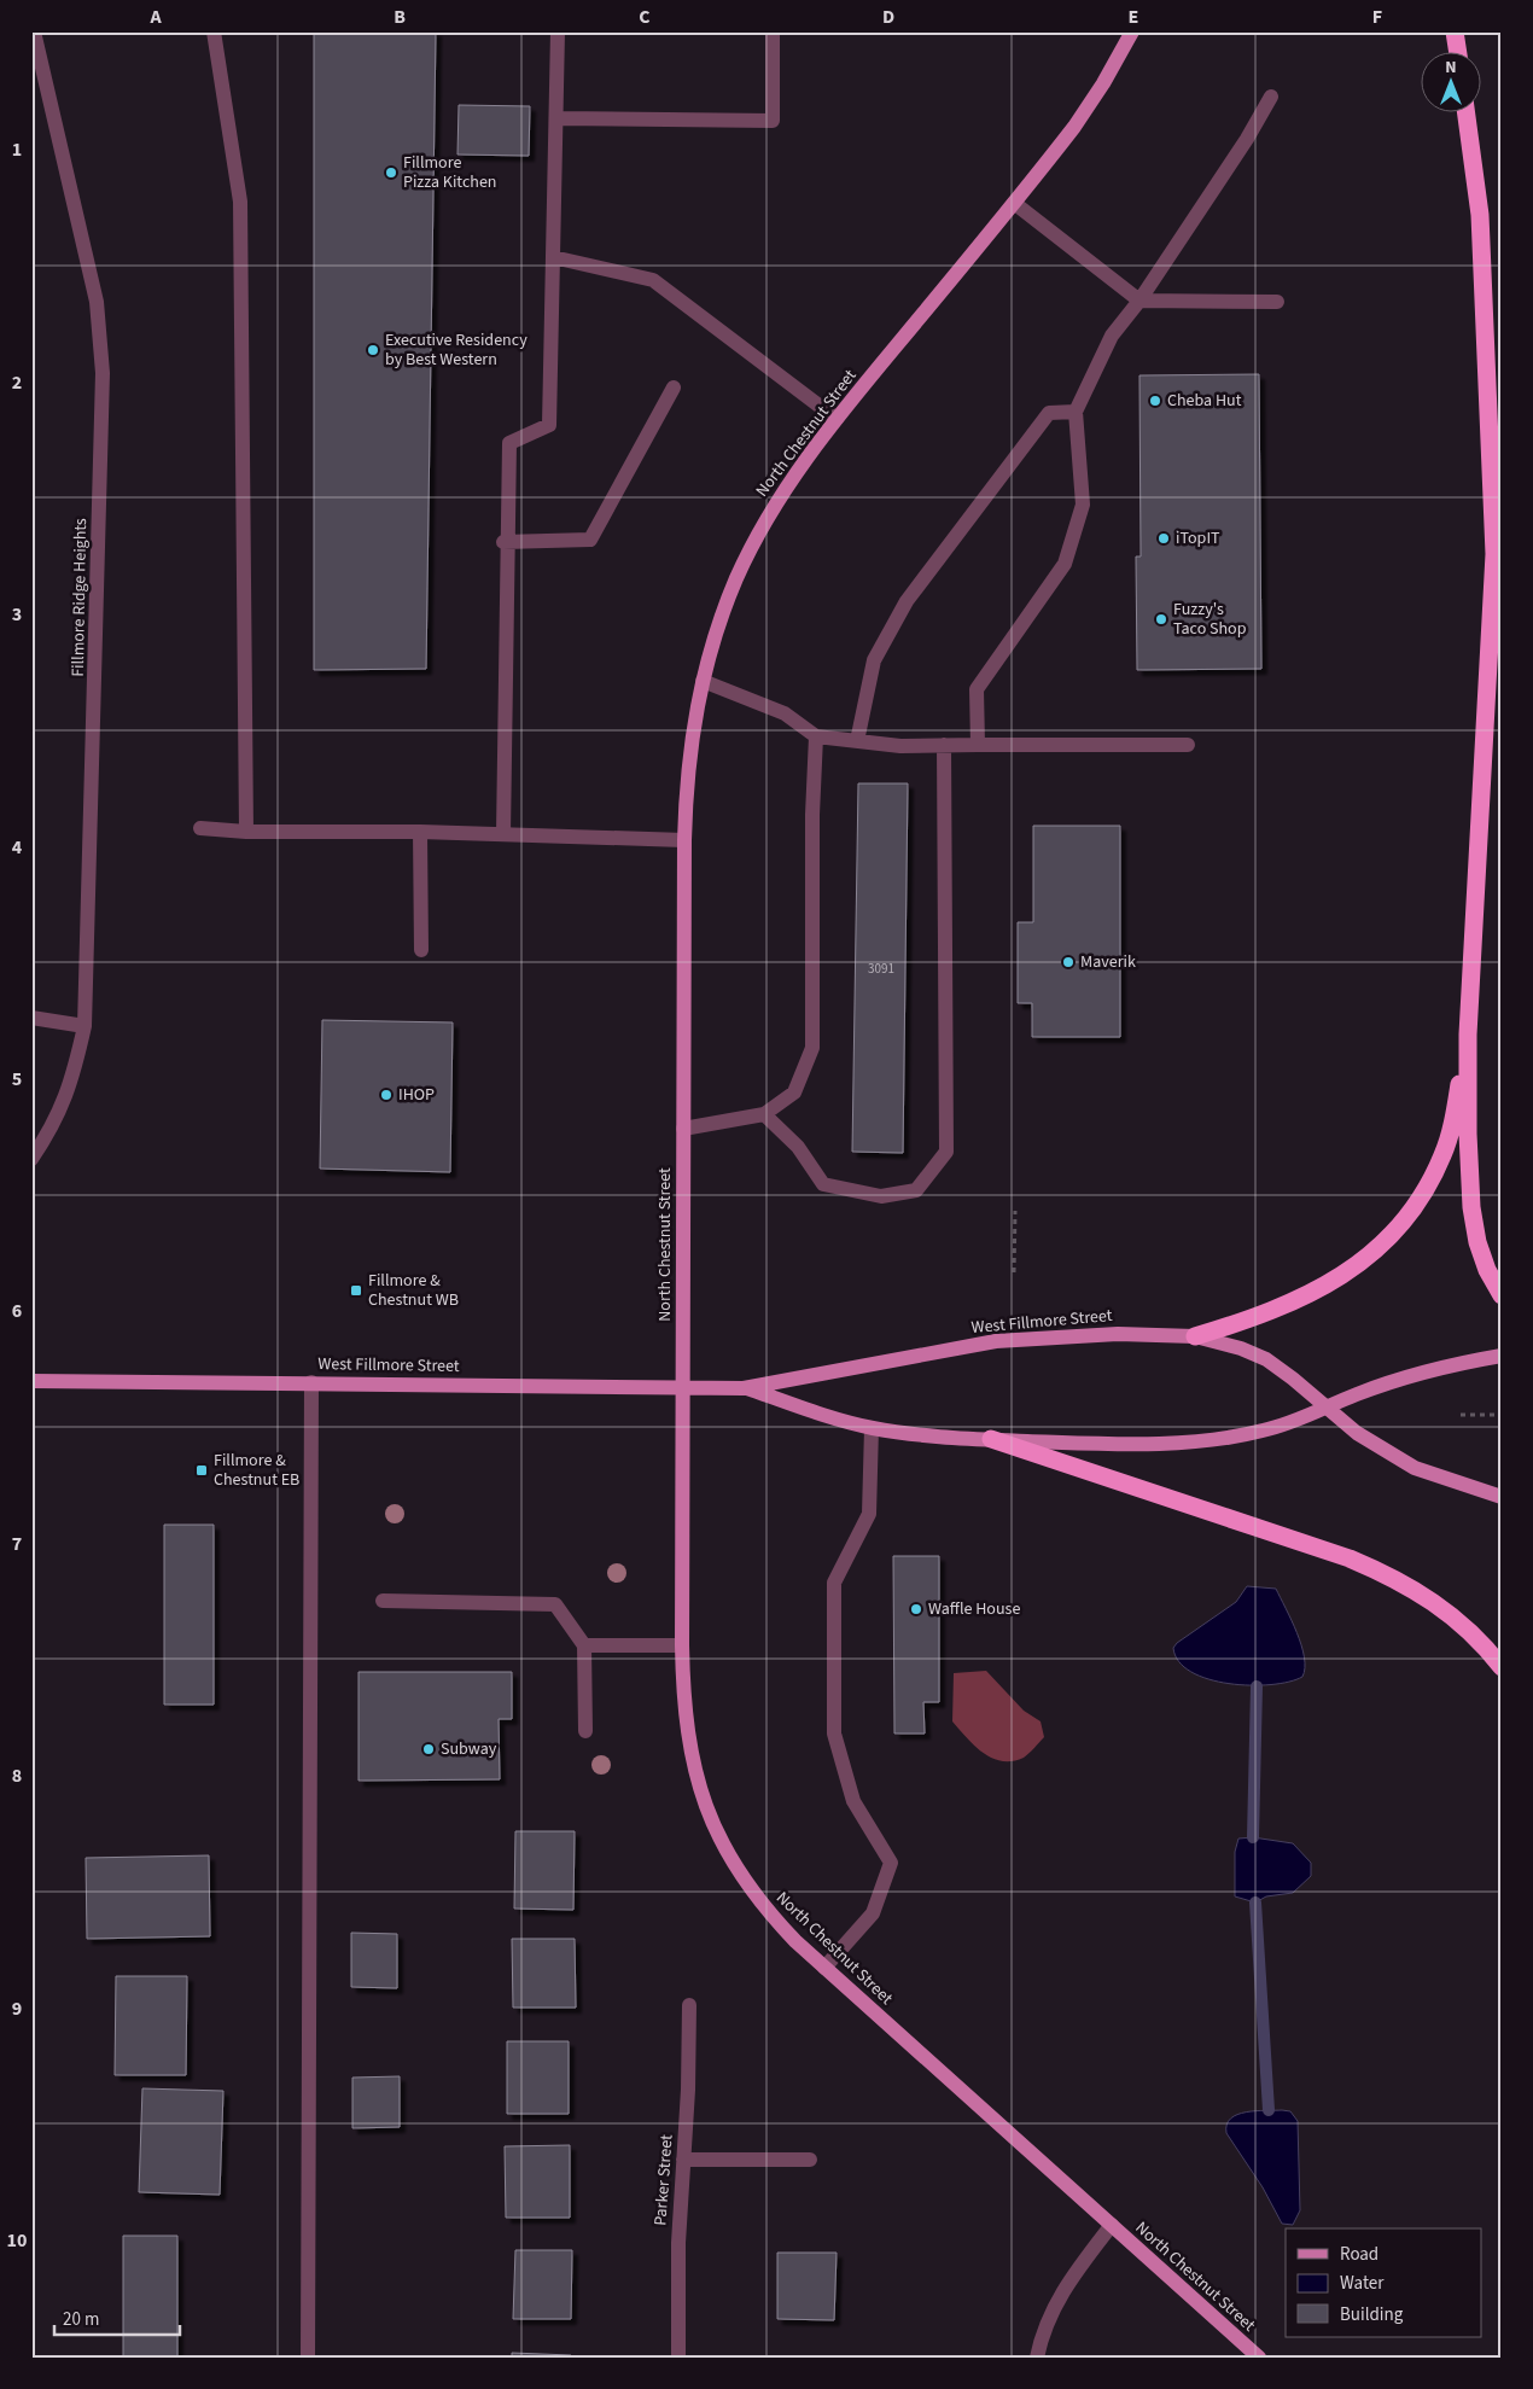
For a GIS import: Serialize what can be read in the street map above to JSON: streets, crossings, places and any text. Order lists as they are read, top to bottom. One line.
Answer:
{"streets":{"main road":["North Chestnut Street","West Fillmore Street"],"street":["Fillmore Ridge Heights","Parker Street"]},"crossings":[["North Chestnut Street","West Fillmore Street"]],"places":{"other":["Fillmore Pizza Kitchen","Executive Residency by Best Western","Cheba Hut","iTopIT","Fuzzy's Taco Shop","Maverik","IHOP","Waffle House","Subway"],"transit":["Fillmore & Chestnut WB","Fillmore & Chestnut EB"]},"house_numbers":["3091"],"legend":["Road","Water","Building"],"scale_bar":"20 m","north":"top","grid":{"columns":["A","B","C","D","E","F"],"rows":["1","2","3","4","5","6","7","8","9","10"]}}
